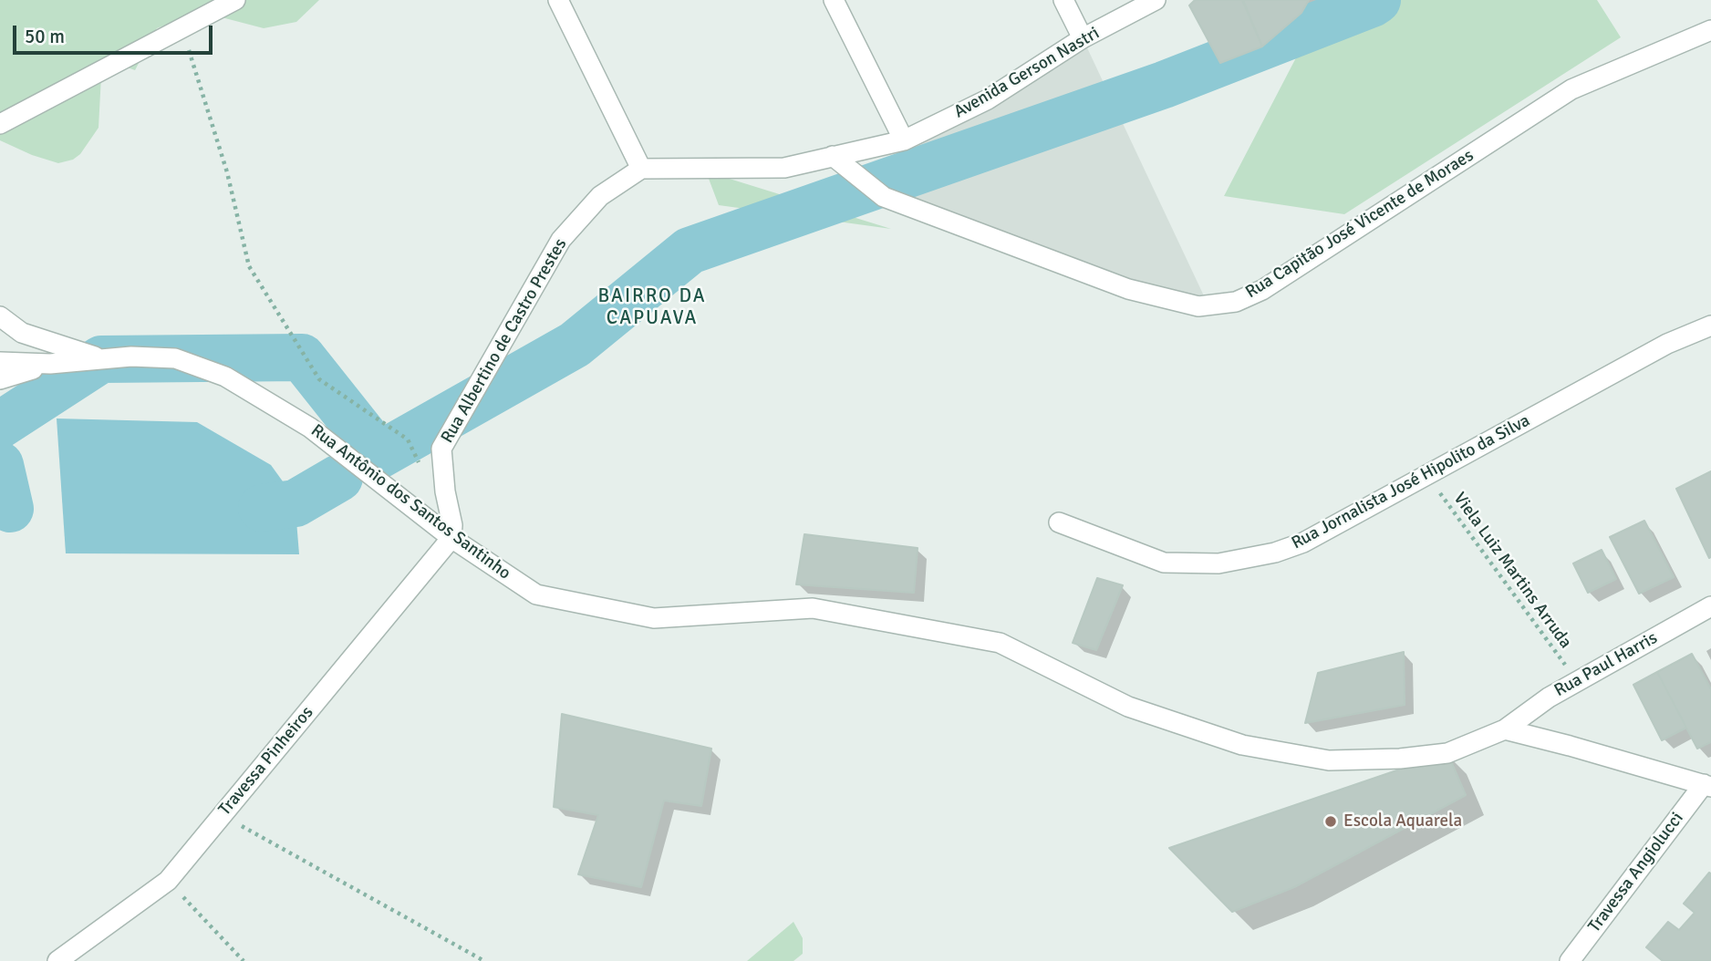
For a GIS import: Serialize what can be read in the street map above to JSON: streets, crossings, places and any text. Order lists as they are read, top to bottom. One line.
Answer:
{"streets":{"street":["Avenida Gerson Nastri","Rua Capitão José Vicente de Moraes","Rua Albertino de Castro Prestes","Rua Jornalista José Hipolito da Silva","Rua Antônio dos Santos Santinho","Rua Paul Harris","Travessa Pinheiros","Travessa Angiolucci"],"path":["Viela Luiz Martins Arruda"]},"crossings":[["Avenida Gerson Nastri","Rua Capitão José Vicente de Moraes"],["Avenida Gerson Nastri","Rua Albertino de Castro Prestes"],["Rua Albertino de Castro Prestes","Rua Antônio dos Santos Santinho"],["Rua Albertino de Castro Prestes","Travessa Pinheiros"],["Rua Jornalista José Hipolito da Silva","Viela Luiz Martins Arruda"],["Rua Antônio dos Santos Santinho","Rua Paul Harris"],["Rua Antônio dos Santos Santinho","Travessa Pinheiros"],["Viela Luiz Martins Arruda","Rua Paul Harris"]],"districts":["BAIRRO DA CAPUAVA"],"places":["Escola Aquarela"],"scale_bar":"50 m"}
